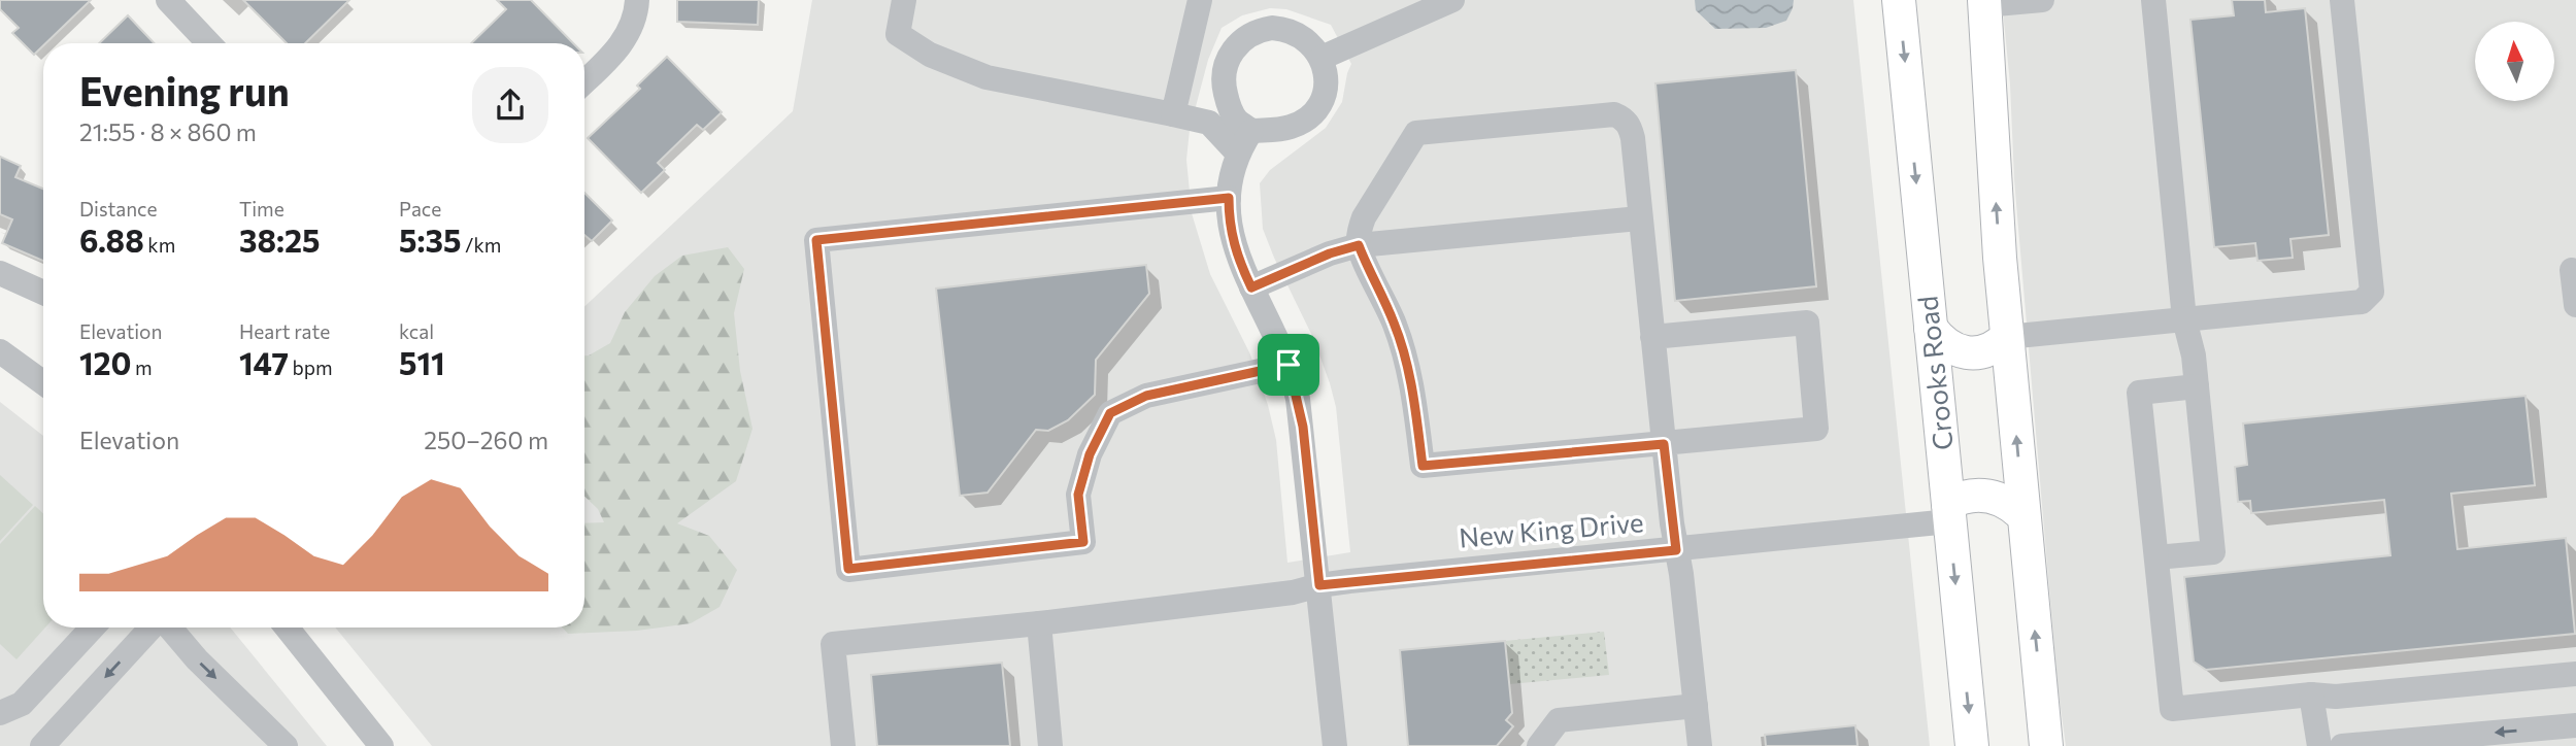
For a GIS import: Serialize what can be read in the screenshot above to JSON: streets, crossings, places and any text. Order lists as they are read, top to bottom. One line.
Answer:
{"streets":{"main road":["Crooks Road"],"street":["New King Drive"]},"crossings":[["Crooks Road","New King Drive"]],"north":"top","page":{"heading":["Evening run","21:55 · 8 × 860 m"],"stats":[["Distance","6.88 km"],["Time","38:25"],["Pace","5:35 /km"],["Elevation","120 m"],["Heart rate","147 bpm"],["kcal","511"]],"chart":["Elevation","250–260 m"]}}
